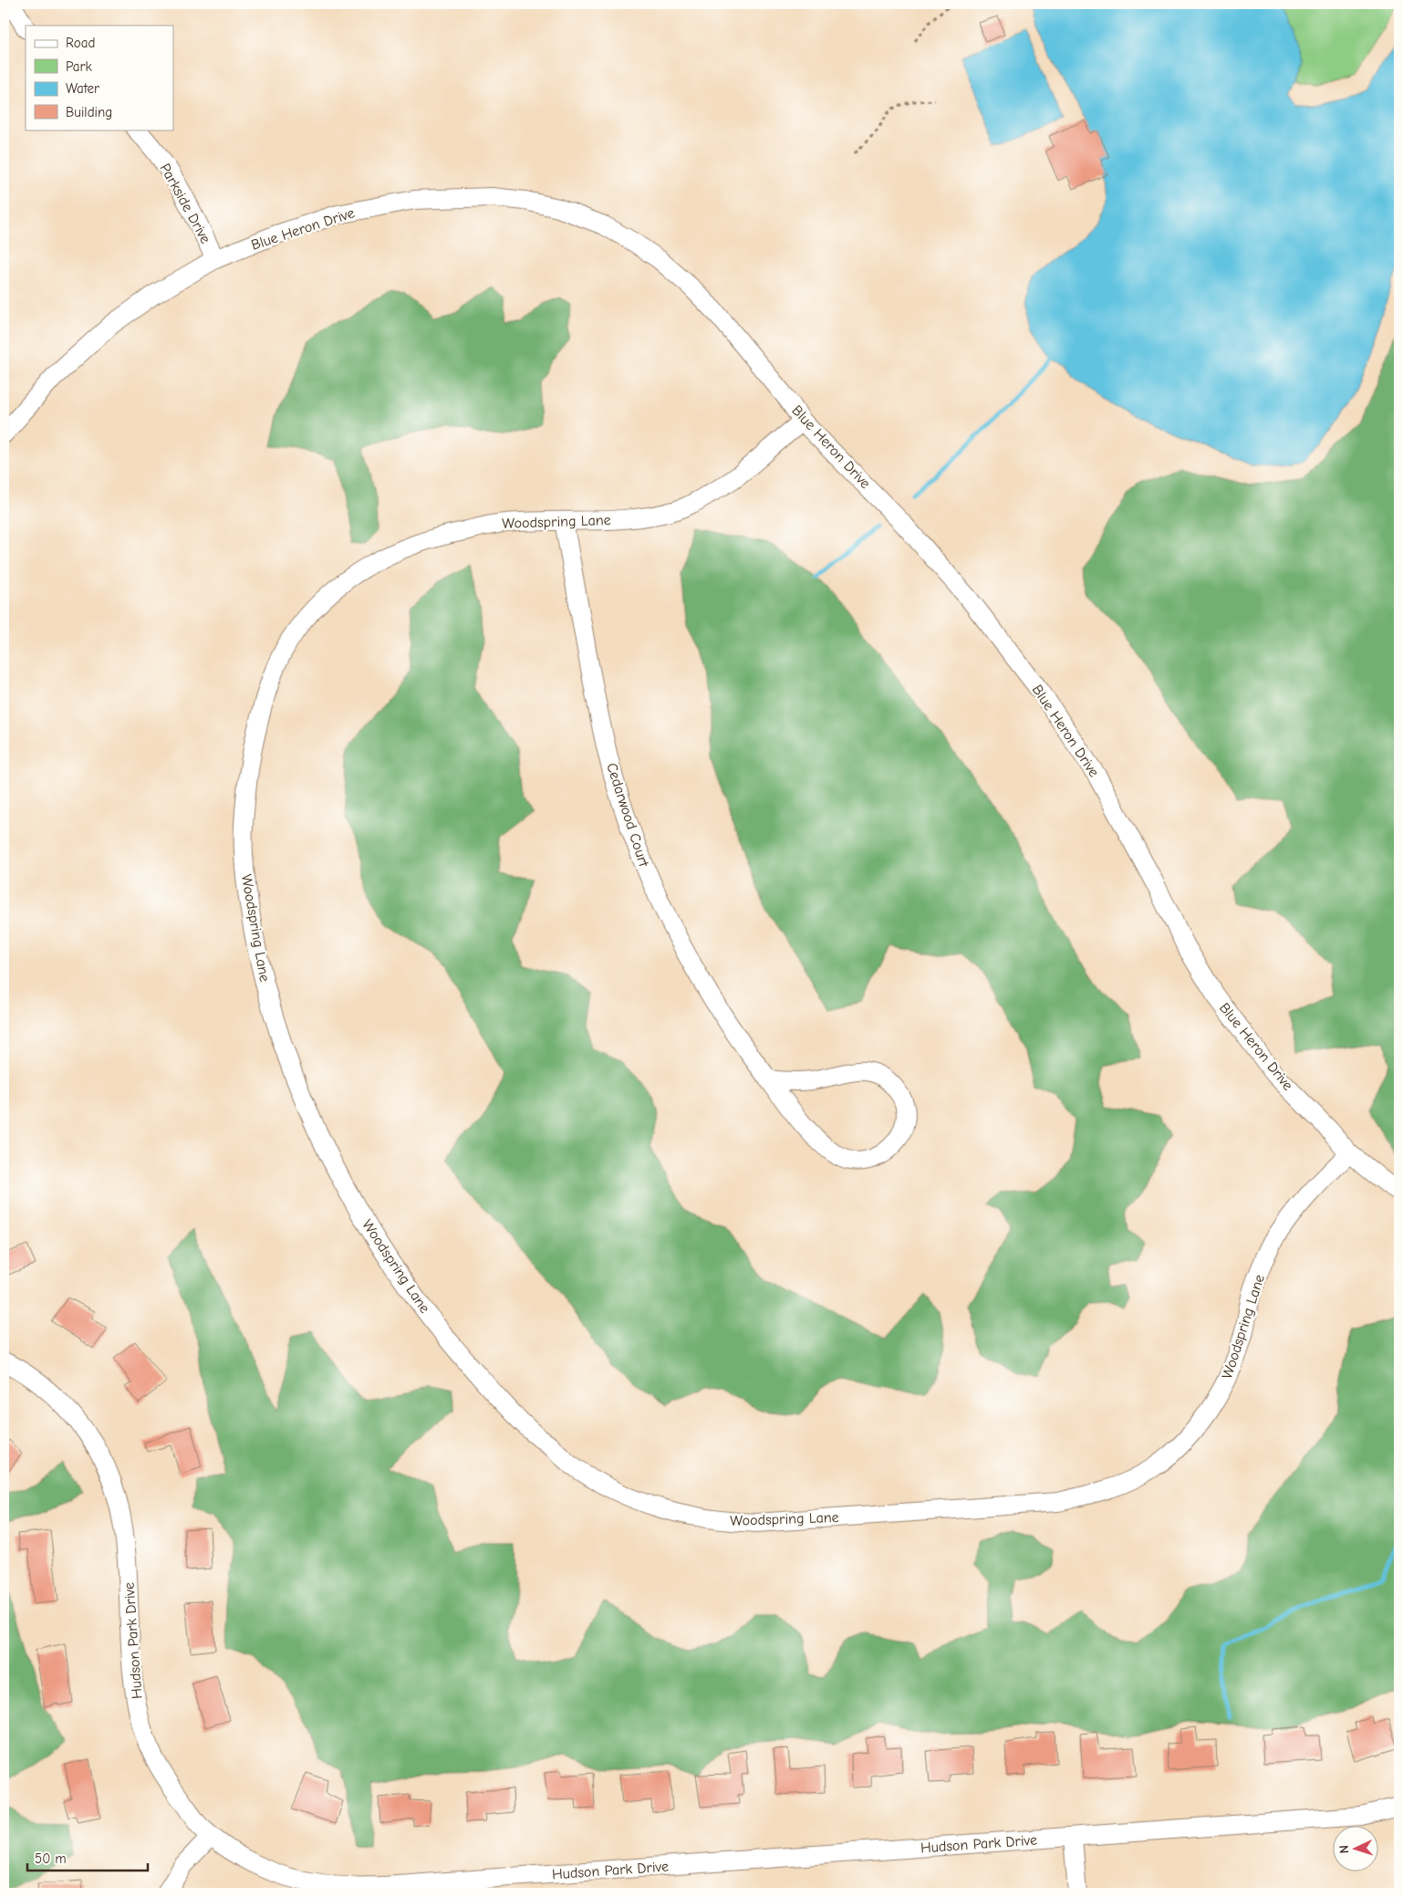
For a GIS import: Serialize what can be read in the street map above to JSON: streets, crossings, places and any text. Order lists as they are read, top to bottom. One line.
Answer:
{"streets":{"street":["Parkside Drive","Blue Heron Drive","Woodspring Lane","Cedarwood Court","Hudson Park Drive"]},"crossings":[["Parkside Drive","Blue Heron Drive"],["Blue Heron Drive","Woodspring Lane"],["Woodspring Lane","Cedarwood Court"]],"legend":["Road","Park","Water","Building"],"scale_bar":"50 m","north":"left"}
